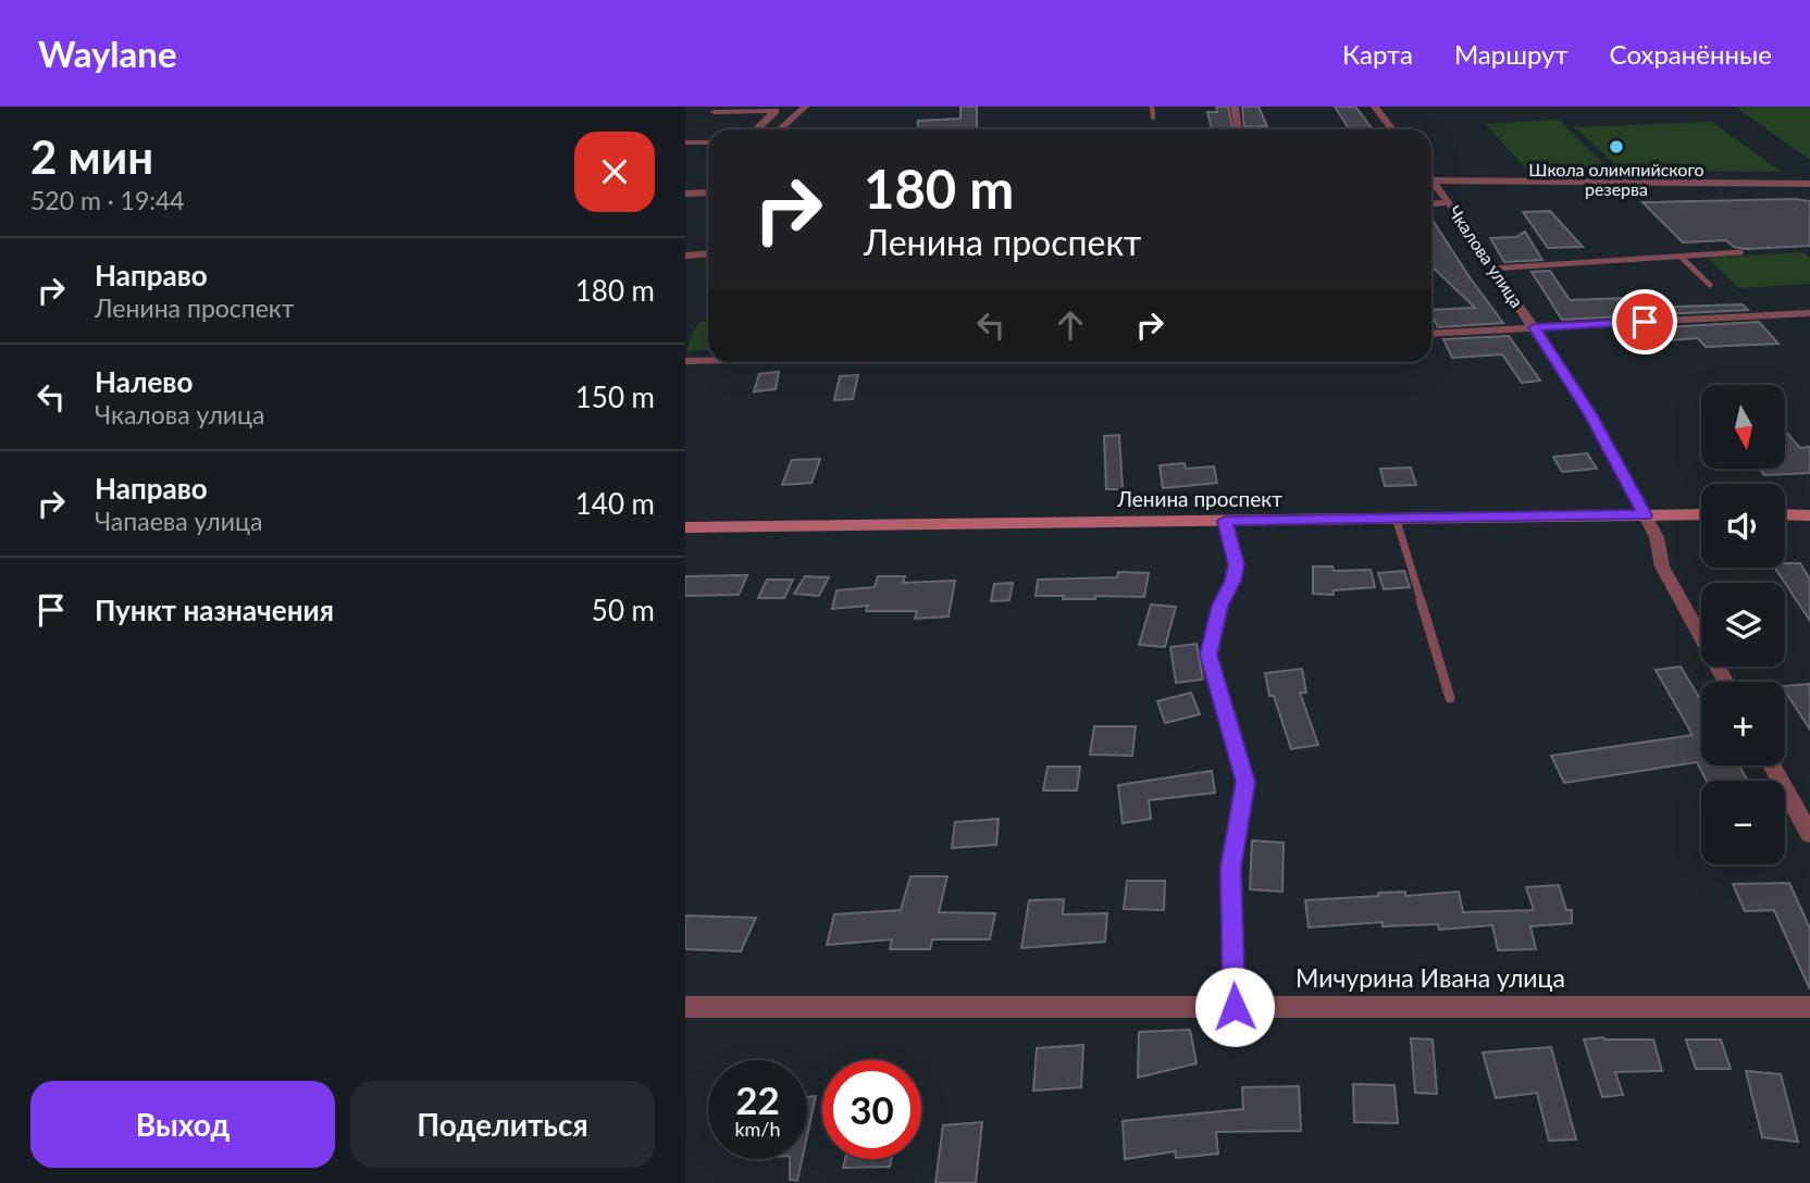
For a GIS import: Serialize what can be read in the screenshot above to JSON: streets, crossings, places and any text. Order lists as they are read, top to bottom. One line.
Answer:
{"streets":{"main road":["Ленина проспект"],"street":["Чкалова улица","Мичурина Ивана улица"]},"crossings":[["Чкалова улица","Ленина проспект"]],"places":["Школа олимпийского резерва"],"north":"bottom","page":{"header":"Waylane","nav":["Карта","Маршрут","Сохранённые"],"heading":["2 мин","520 m · 19:44"],"turn":["180 m","Ленина проспект"],"list":[{"name":"Направо","note":"Ленина проспект","value":"180 m"},{"name":"Налево","note":"Чкалова улица","value":"150 m"},{"name":"Направо","note":"Чапаева улица","value":"140 m"},{"name":"Пункт назначения","value":"50 m"}],"map_buttons":["+","−"],"speed":"22 km/h","limit":"30","buttons":["Выход","Поделиться"]}}
